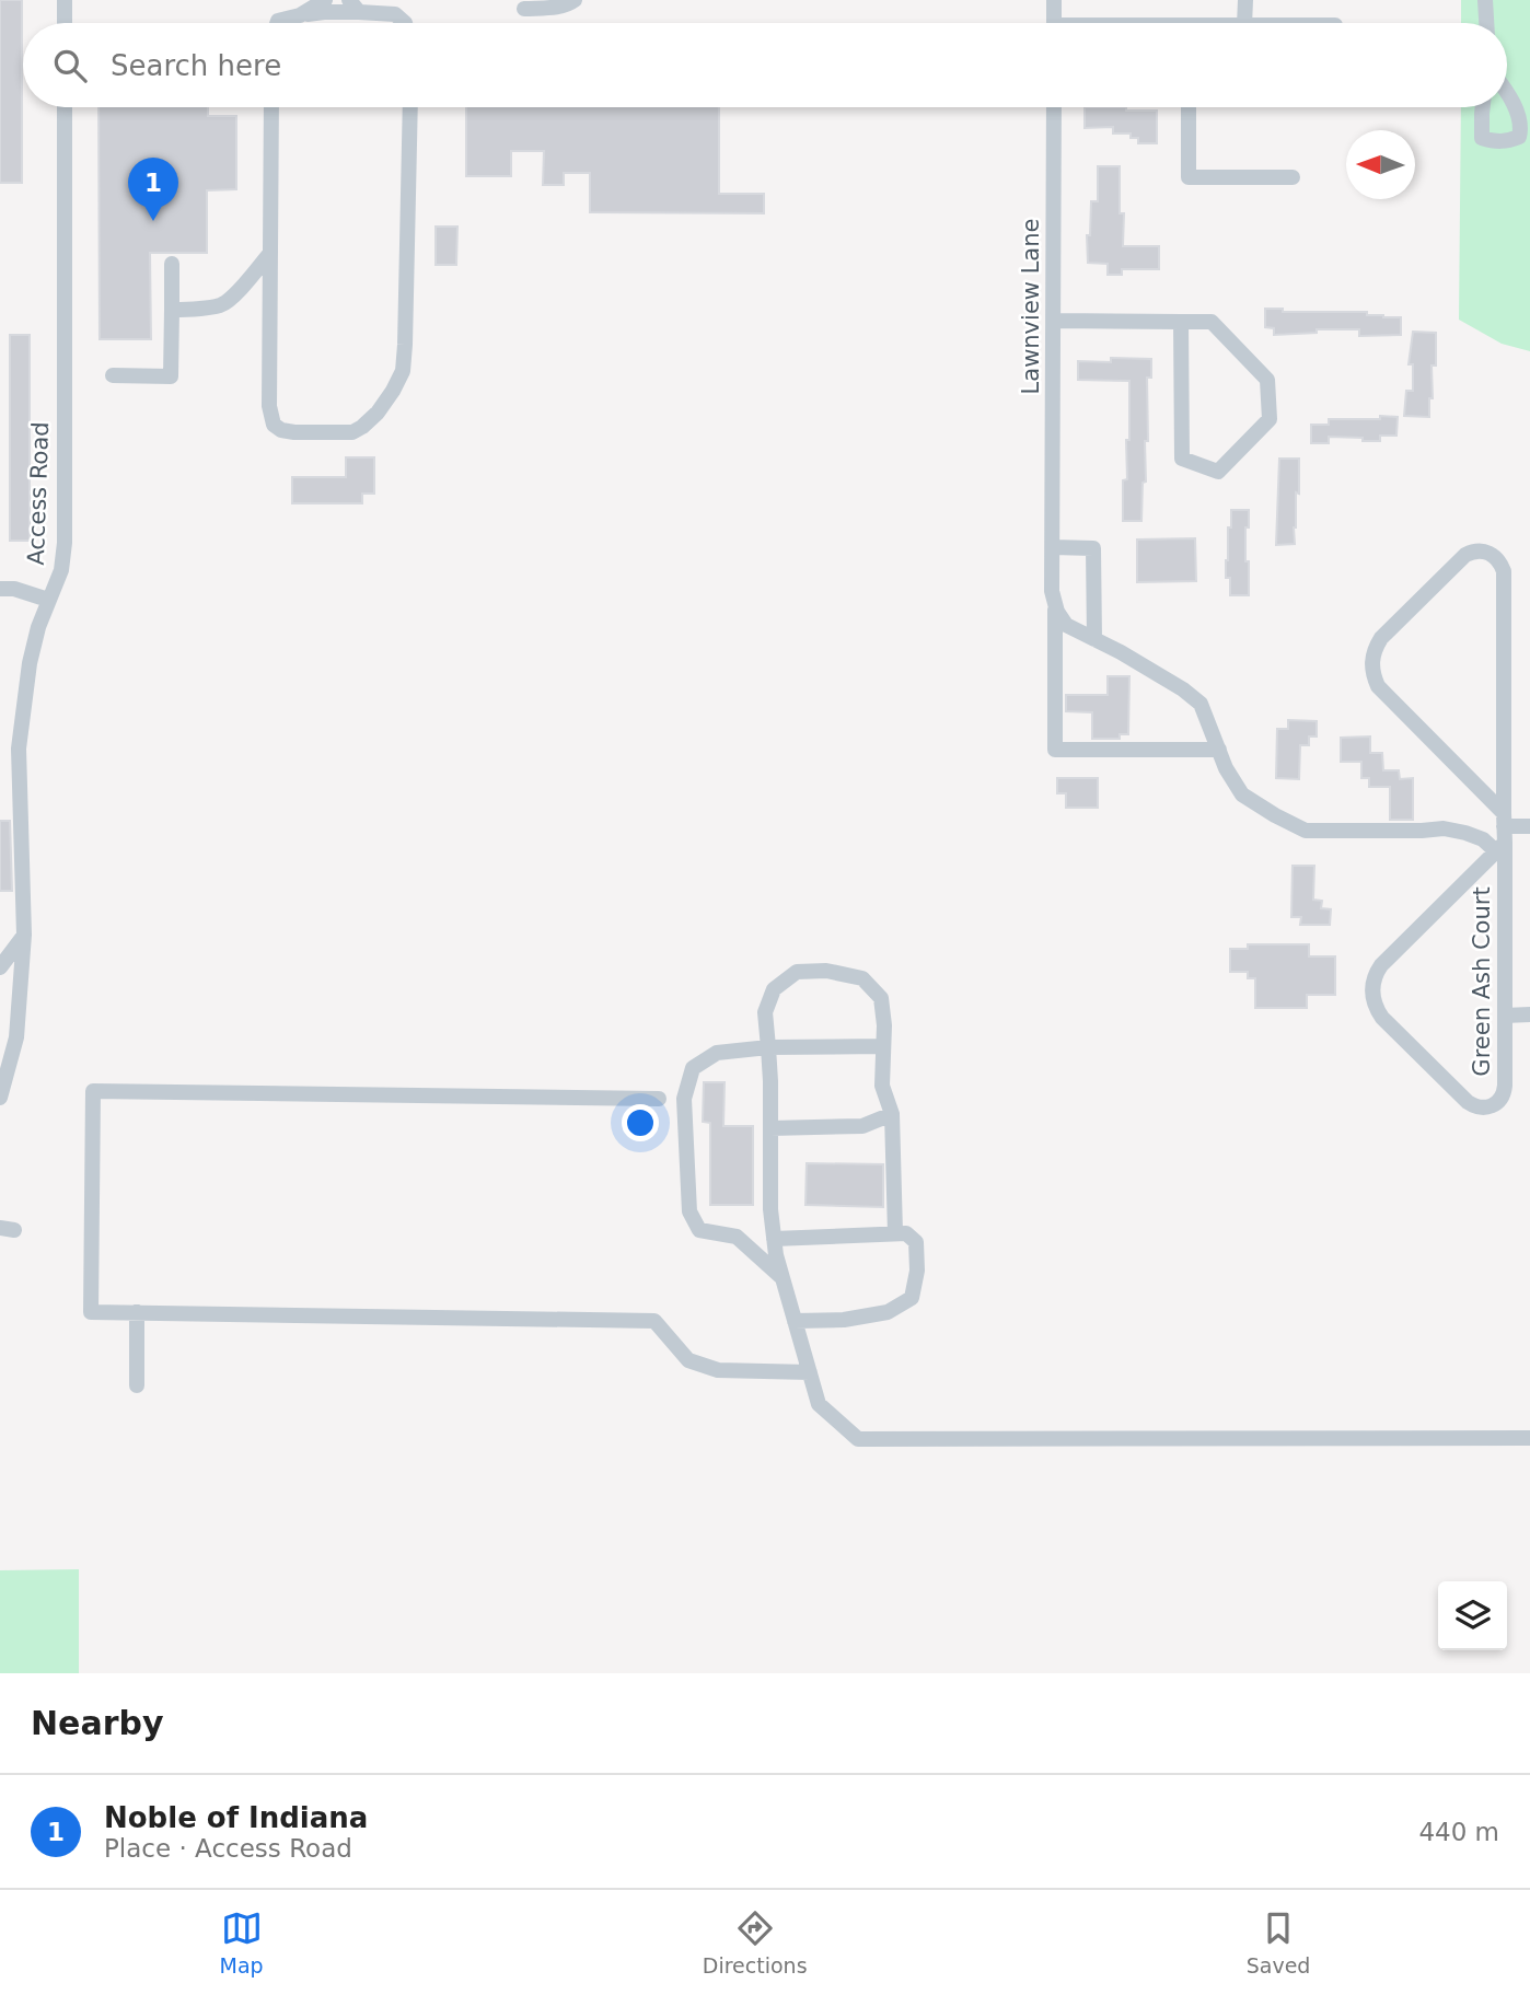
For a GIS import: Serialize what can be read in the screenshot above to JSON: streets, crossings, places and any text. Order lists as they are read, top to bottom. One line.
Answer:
{"streets":{"street":["Lawnview Lane","Access Road","Green Ash Court"]},"north":"left","page":{"search":"Search here","pins":"1","heading":"Nearby","list":[{"mark":"1","name":"Noble of Indiana","note":"Place · Access Road","value":"440 m"}],"nav":["Map","Directions","Saved"]}}
